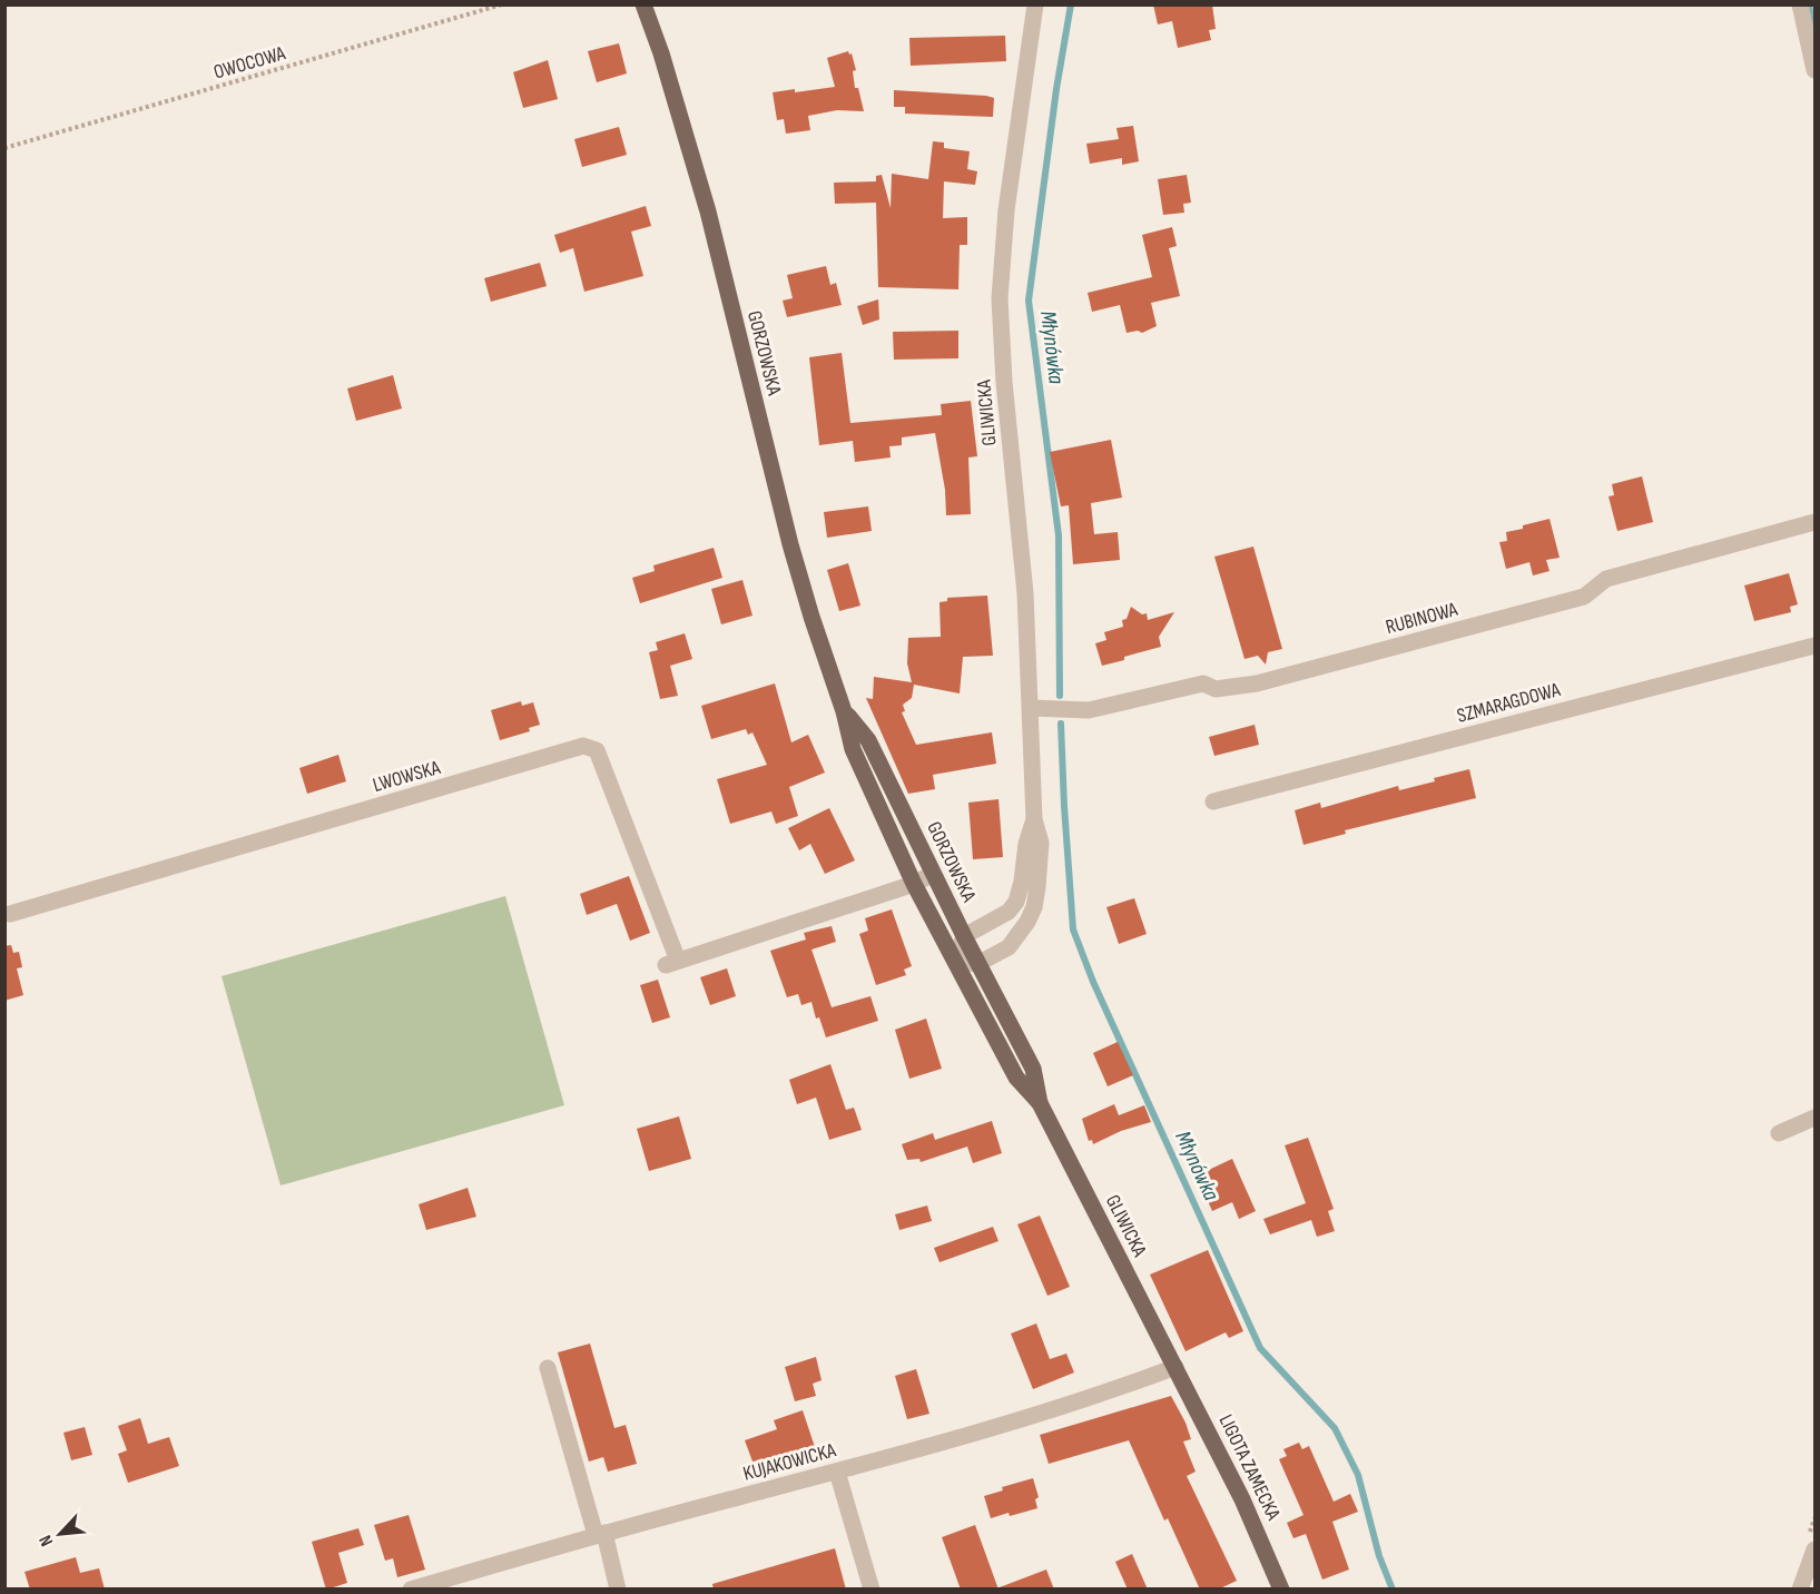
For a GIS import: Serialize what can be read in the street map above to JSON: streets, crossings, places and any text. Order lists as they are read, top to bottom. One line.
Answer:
{"streets":{"main road":["GORZOWSKA","GLIWICKA","LIGOTA ZAMECKA"],"street":["RUBINOWA","SZMARAGDOWA","LWOWSKA","KUJAKOWICKA"],"path":["OWOCOWA"]},"crossings":[["GORZOWSKA","GLIWICKA"],["GORZOWSKA","LWOWSKA"],["GLIWICKA","RUBINOWA"],["GLIWICKA","KUJAKOWICKA"],["GLIWICKA","LIGOTA ZAMECKA"],["KUJAKOWICKA","LIGOTA ZAMECKA"]],"water":["Młynówka"],"north":"bottom left"}
